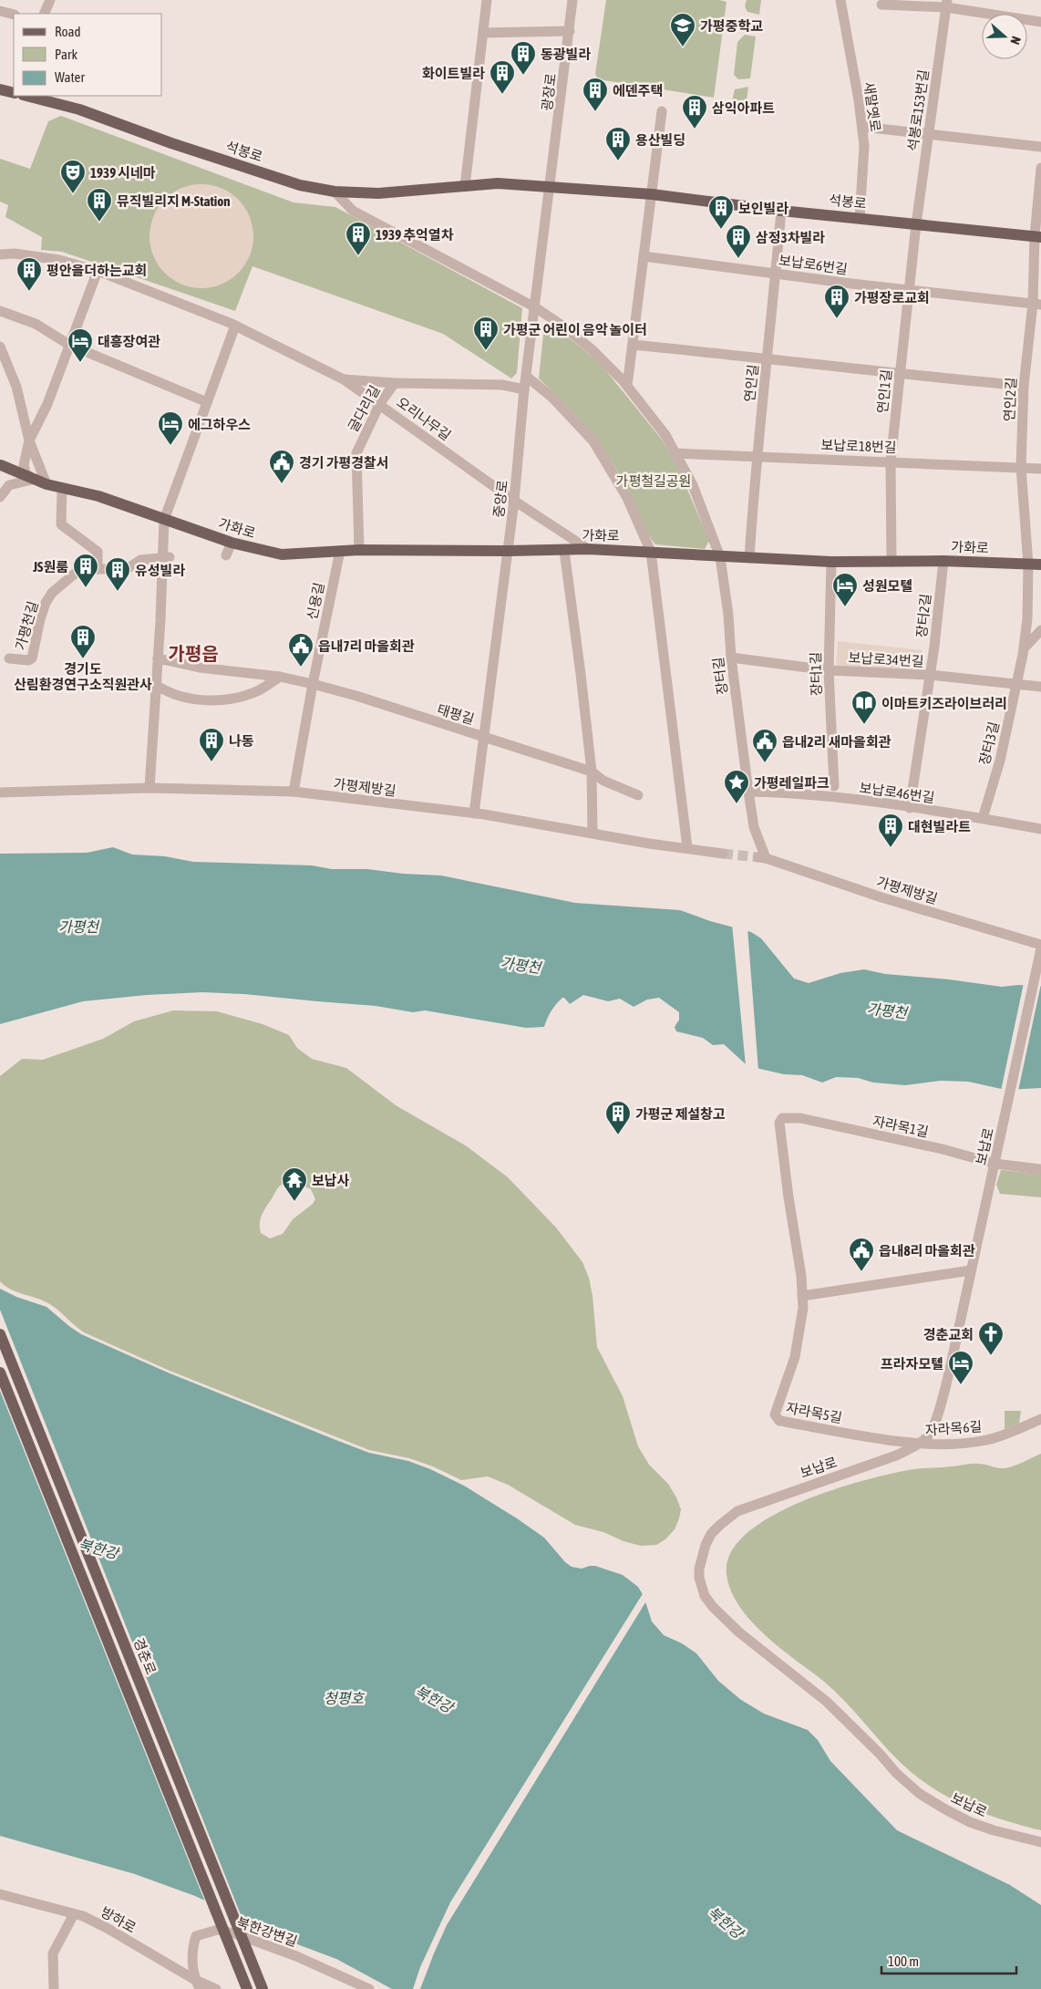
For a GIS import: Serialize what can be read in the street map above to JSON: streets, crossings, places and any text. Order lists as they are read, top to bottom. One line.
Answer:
{"streets":{"main road":["석봉로","가화로","경춘로"],"street":["광장로","새말옛로","석봉로153번길","보납로6번길","연인길","연인1길","연인2길","굴다리길","오리나무길","보납로18번길","중앙로","신용길","장터2길","가평천길","보납로34번길","장터1길","장터길","태평길","장터3길","가평제방길","보납로46번길","자라목1길","보납로","자라목5길","자라목6길","방하로","북한강변길"]},"crossings":[["광장로","석봉로"],["광장로","중앙로"],["새말옛로","석봉로"],["석봉로153번길","석봉로"],["석봉로153번길","연인1길"],["석봉로","연인길"],["석봉로","연인1길"],["석봉로","연인2길"],["석봉로","중앙로"],["석봉로","장터길"],["보납로6번길","연인길"],["보납로6번길","연인1길"],["보납로6번길","연인2길"],["연인길","보납로18번길"],["연인길","가화로"],["연인1길","보납로18번길"],["연인1길","가화로"],["연인2길","보납로18번길"],["연인2길","가화로"],["연인2길","장터3길"],["굴다리길","오리나무길"],["굴다리길","중앙로"],["굴다리길","가화로"],["오리나무길","중앙로"],["오리나무길","가화로"],["보납로18번길","장터길"],["중앙로","가화로"],["중앙로","장터길"],["중앙로","태평길"],["중앙로","가평제방길"],["가화로","신용길"],["가화로","장터2길"],["가화로","장터1길"],["가화로","장터길"],["가화로","장터3길"],["신용길","태평길"],["신용길","가평제방길"],["장터2길","보납로34번길"],["장터2길","보납로46번길"],["보납로34번길","장터1길"],["보납로34번길","장터길"],["보납로34번길","장터3길"],["장터길","가평제방길"],["장터길","보납로46번길"],["장터3길","보납로46번길"],["가평제방길","보납로46번길"],["자라목1길","보납로"],["자라목1길","자라목5길"],["보납로","자라목5길"],["보납로","자라목6길"],["자라목5길","자라목6길"],["방하로","북한강변길"]],"districts":["가평읍"],"water":["가평천","북한강","청평호"],"parks":["가평철길공원"],"places":{"school or university":["가평중학교"],"building":["동광빌라","화이트빌라","에덴주택","삼익아파트","용산빌딩","뮤직빌리지 M-Station","보인빌라","1939 추억열차","삼정3차빌라","평안을더하는교회","가평장로교회","가평군 어린이 음악 놀이터","JS원룸","유성빌라","경기도 산림환경연구소직원관사","나동","대현빌라트","가평군 제설창고"],"theatre":["1939 시네마"],"hotel":["대흥장여관","에그하우스","성원모텔","프라자모텔"],"public building":["경기 가평경찰서","읍내7리 마을회관","읍내2리 새마을회관","읍내8리 마을회관"],"library":["이마트키즈라이브러리"],"place":["가평레일파크"],"temple":["보납사"],"church":["경춘교회"]},"legend":["Road","Park","Water"],"scale_bar":"100 m","north":"right"}
